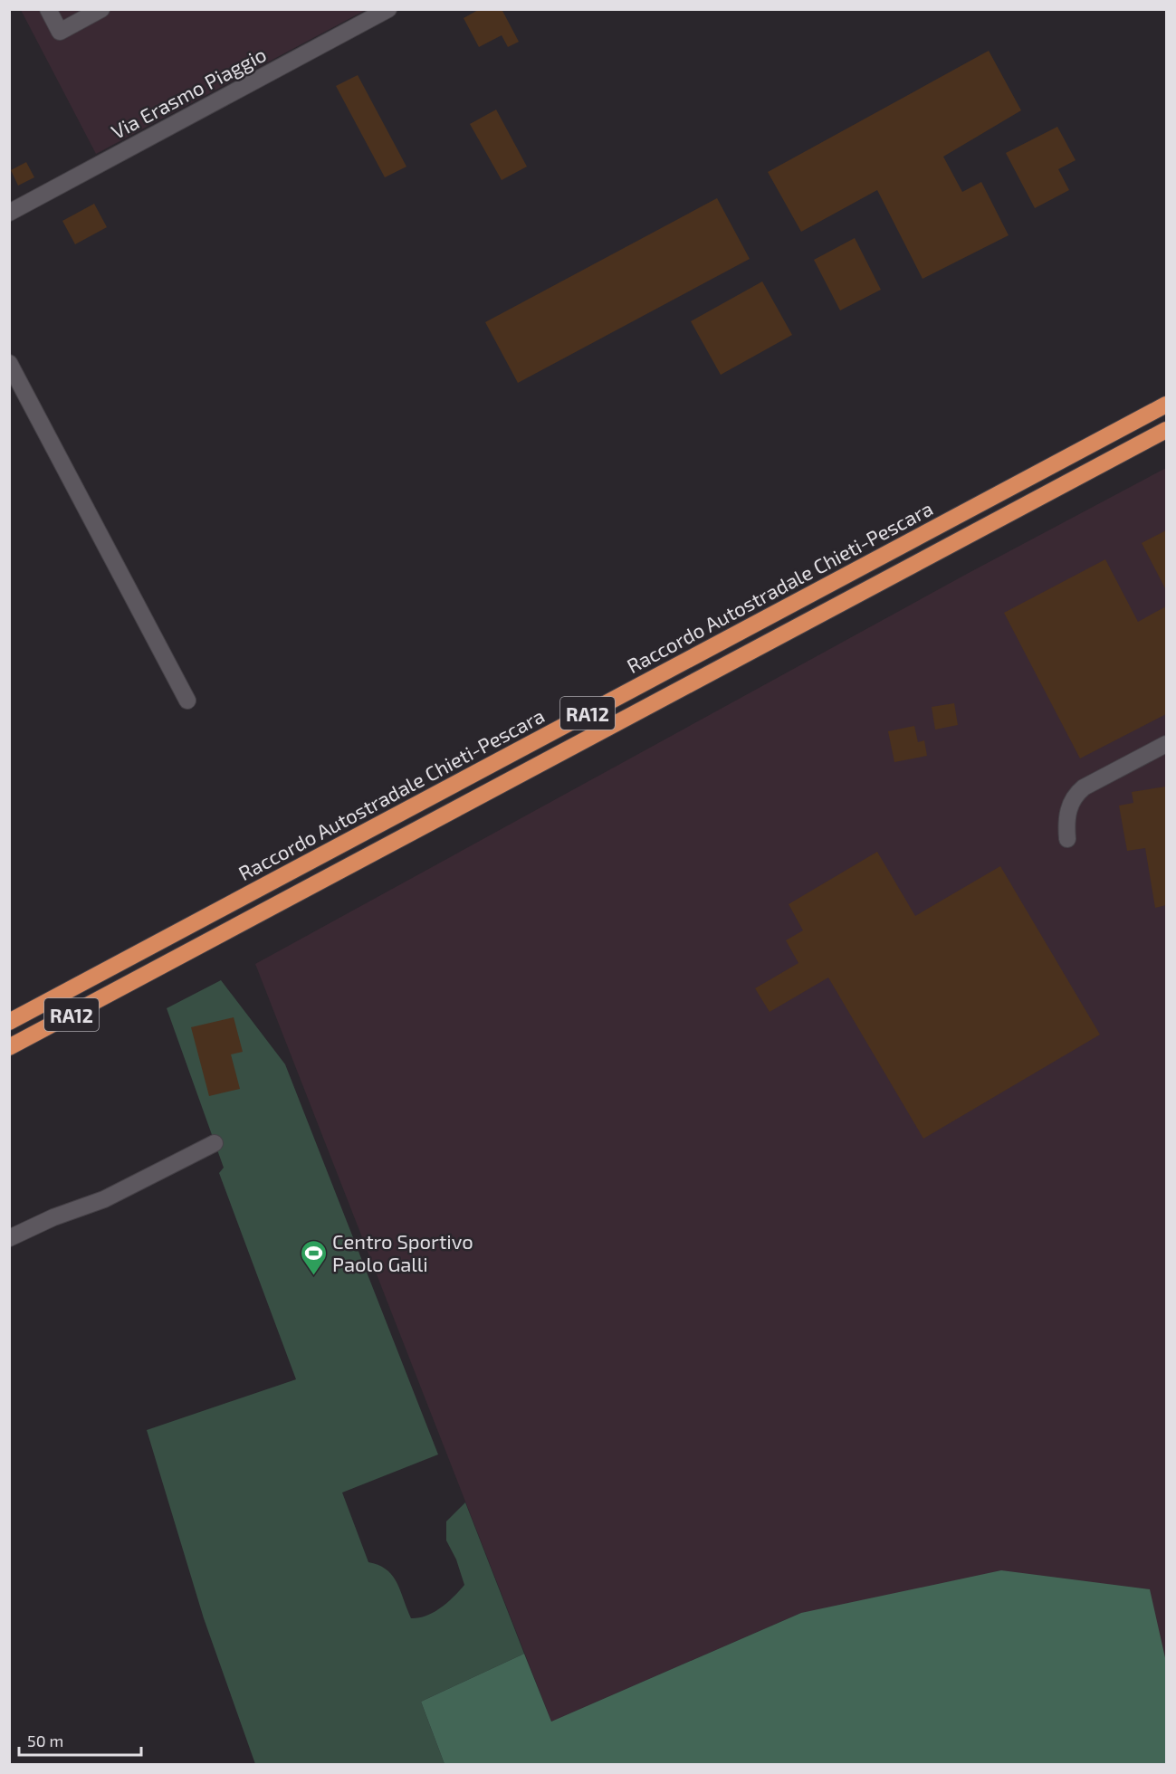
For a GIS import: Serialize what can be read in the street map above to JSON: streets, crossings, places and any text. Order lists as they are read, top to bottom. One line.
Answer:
{"streets":{"highway":["Raccordo Autostradale Chieti-Pescara","RA12"],"street":["Via Erasmo Piaggio"]},"places":{"sports":["Centro Sportivo Paolo Galli"]},"scale_bar":"50 m"}
